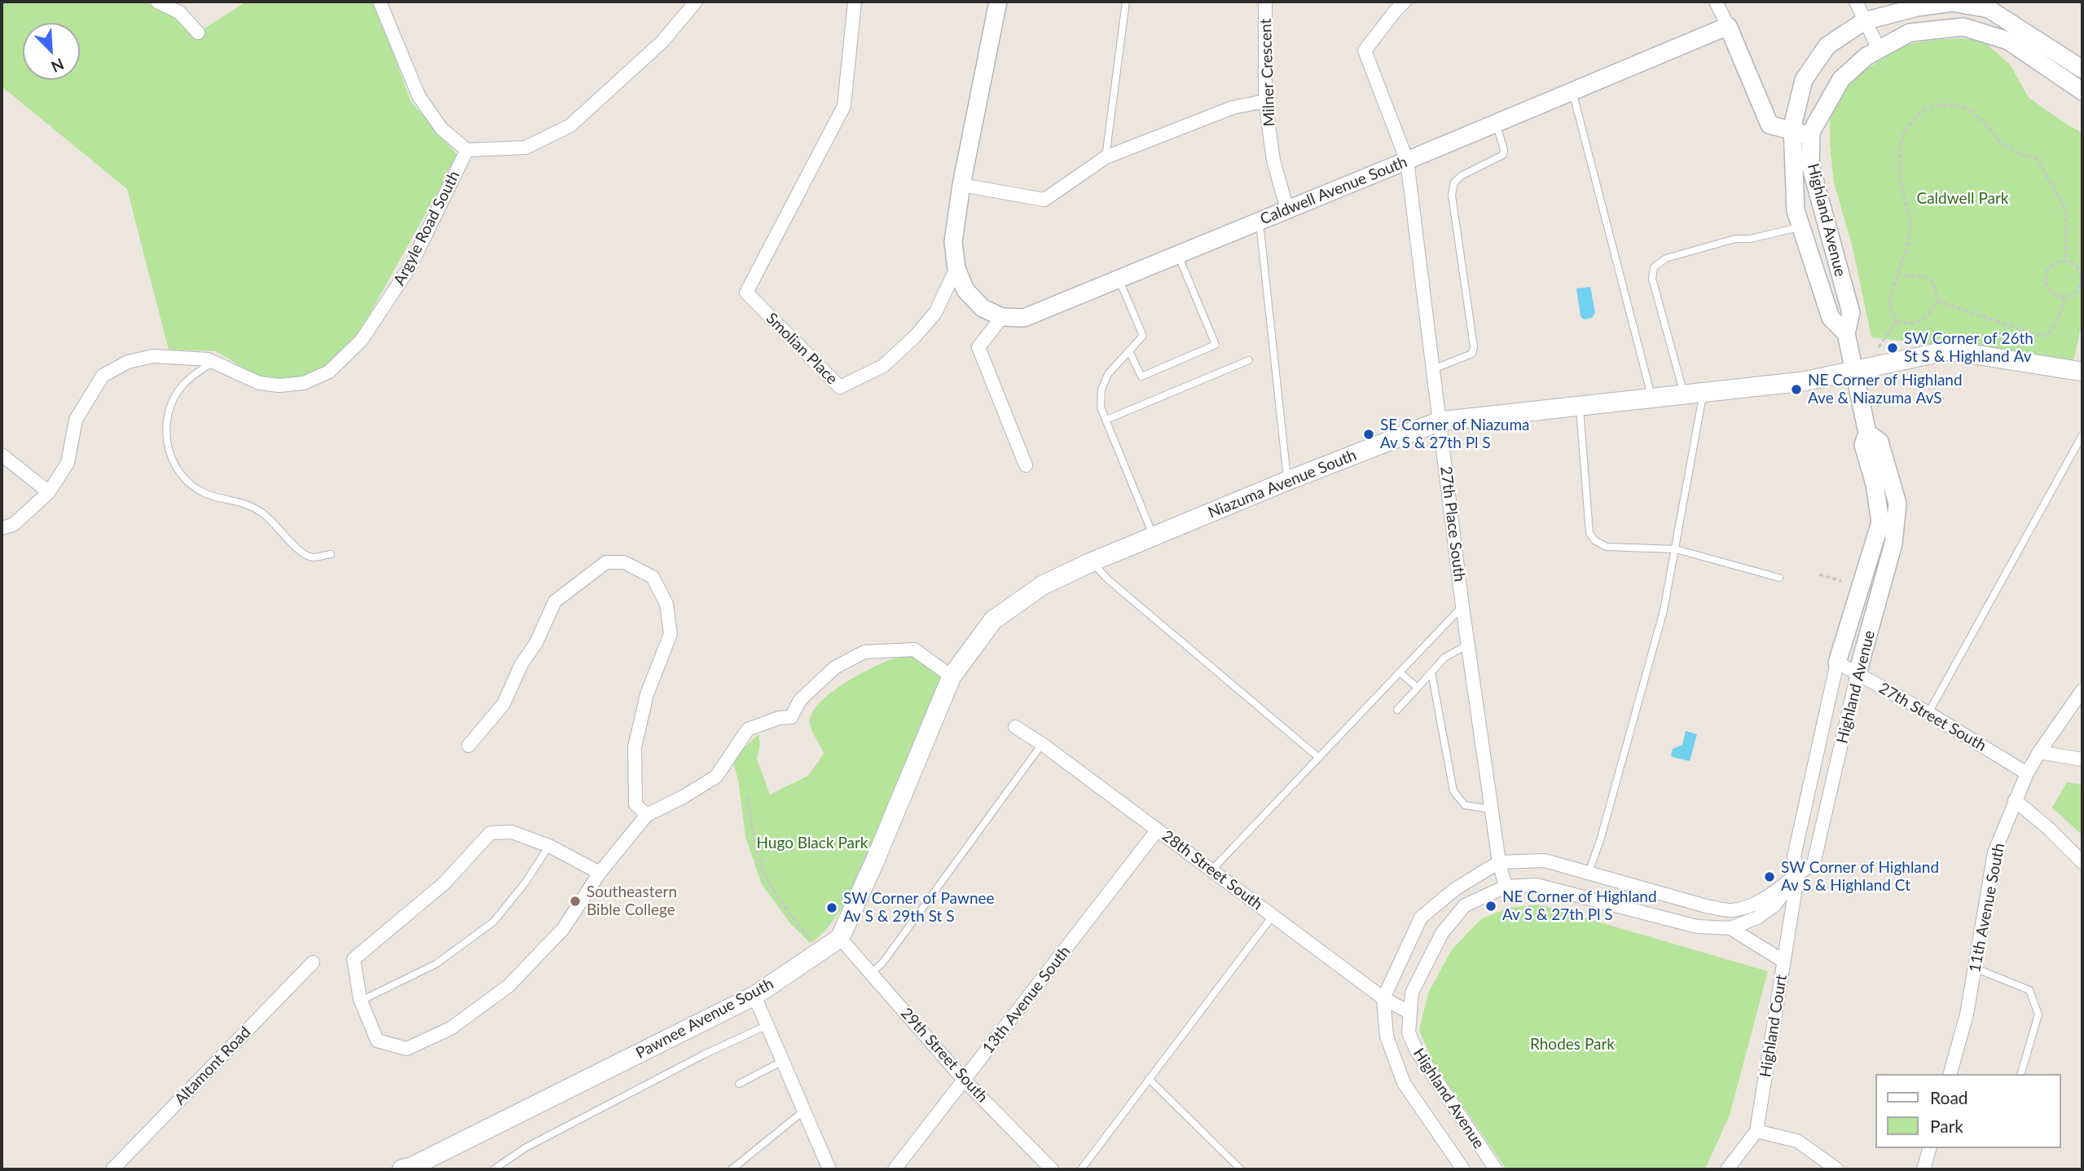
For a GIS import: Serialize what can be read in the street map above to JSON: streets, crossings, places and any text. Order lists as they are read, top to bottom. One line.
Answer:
{"streets":{"main road":["Niazuma Avenue South","Pawnee Avenue South"],"street":["Milner Crescent","Caldwell Avenue South","Highland Avenue","Argyle Road South","Smolian Place","27th Place South","27th Street South","28th Street South","11th Avenue South","13th Avenue South","Highland Court","29th Street South","Altamont Road"]},"crossings":[["Milner Crescent","Caldwell Avenue South"],["Caldwell Avenue South","27th Place South"],["Highland Avenue","Niazuma Avenue South"],["Highland Avenue","27th Place South"],["Highland Avenue","27th Street South"],["Highland Avenue","28th Street South"],["Highland Avenue","Highland Court"],["Niazuma Avenue South","27th Place South"],["27th Street South","11th Avenue South"],["28th Street South","13th Avenue South"],["13th Avenue South","29th Street South"],["Pawnee Avenue South","29th Street South"]],"parks":["Caldwell Park","Hugo Black Park","Rhodes Park"],"places":["SW Corner of 26th St S & Highland Av","NE Corner of Highland Ave & Niazuma AvS","SE Corner of Niazuma Av S & 27th Pl S","SW Corner of Highland Av S & Highland Ct","Southeastern Bible College","NE Corner of Highland Av S & 27th Pl S","SW Corner of Pawnee Av S & 29th St S"],"legend":["Road","Park"],"north":"bottom right"}
